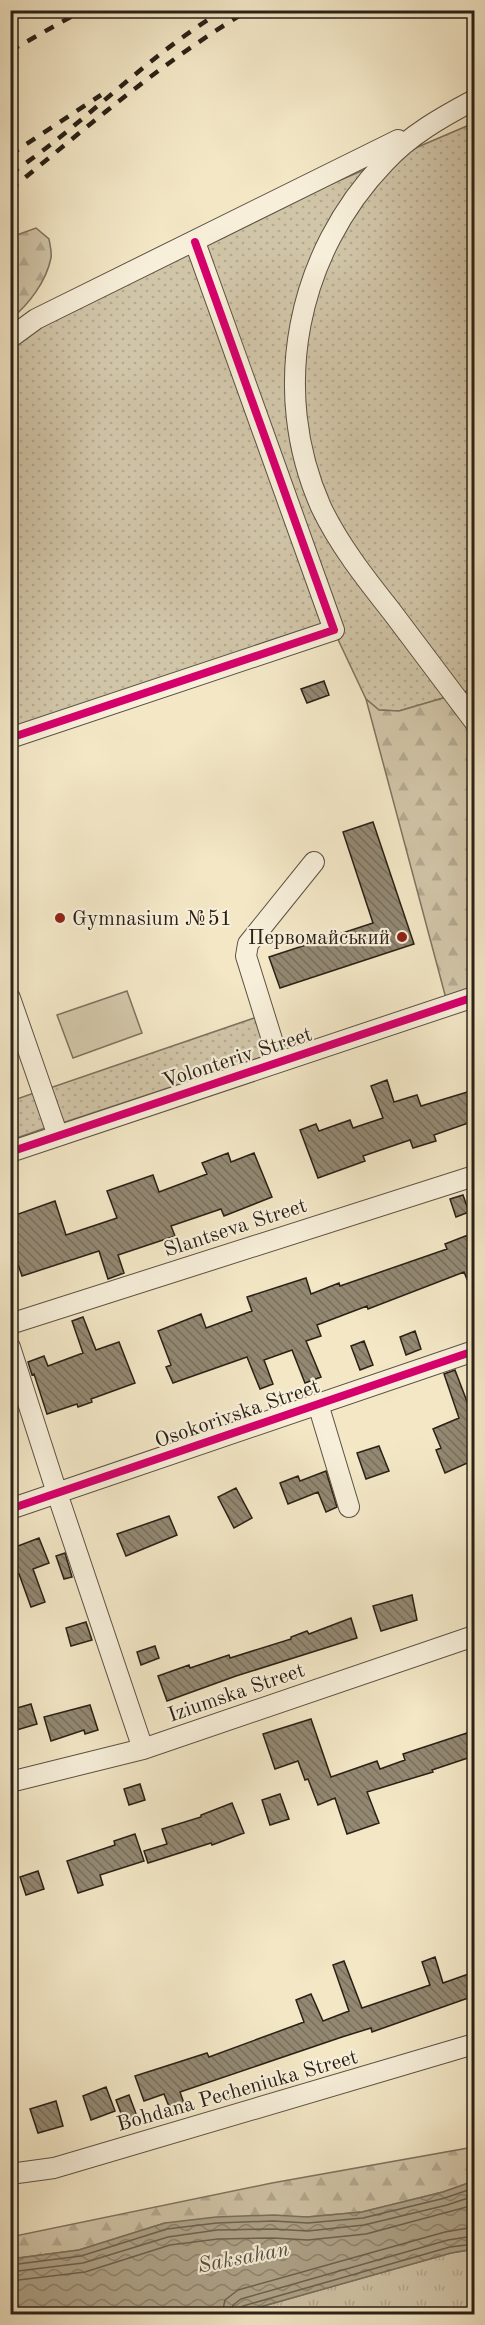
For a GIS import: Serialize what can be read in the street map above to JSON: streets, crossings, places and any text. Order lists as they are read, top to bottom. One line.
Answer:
{"streets":{"street":["Volonteriv Street","Slantseva Street","Osokorivska Street","Iziumska Street","Bohdana Pecheniuka Street"]},"water":["Saksahan"],"places":["Gymnasium №51","Первомайський"]}
